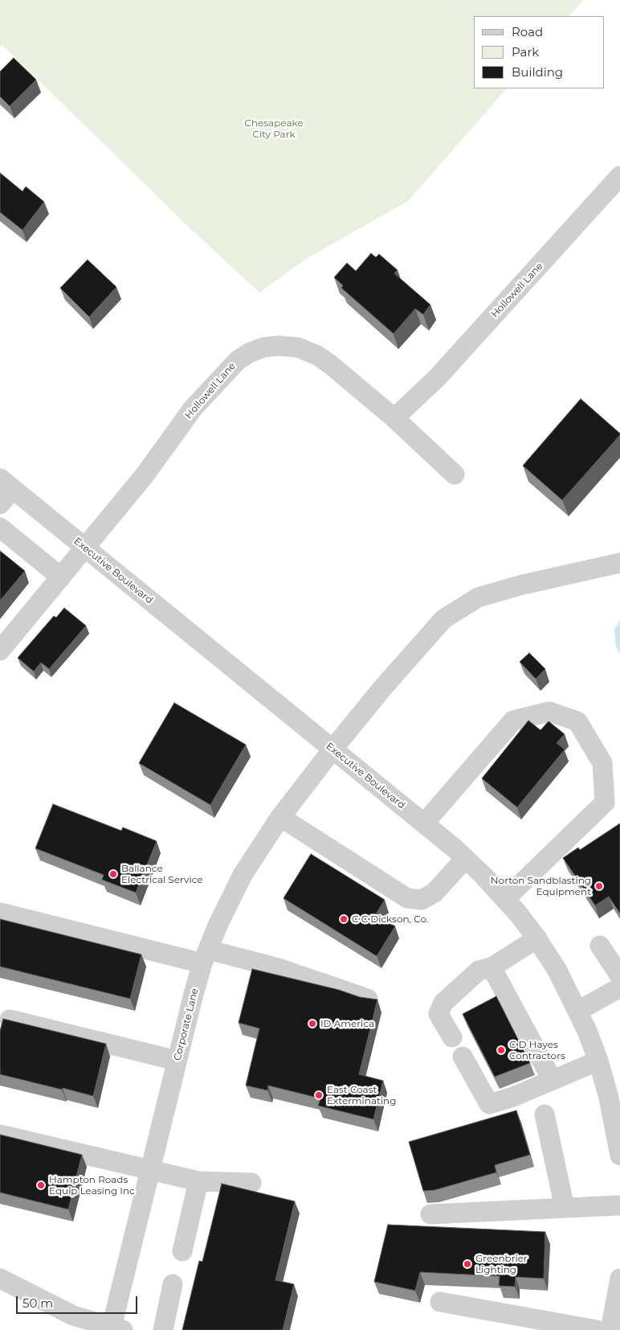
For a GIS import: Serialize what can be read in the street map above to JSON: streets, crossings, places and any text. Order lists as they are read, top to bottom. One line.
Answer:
{"streets":{"street":["Hollowell Lane","Executive Boulevard","Corporate Lane"]},"crossings":[["Hollowell Lane","Executive Boulevard"],["Executive Boulevard","Corporate Lane"]],"parks":["Chesapeake City Park"],"places":["Ballance Electrical Service","Norton Sandblasting Equipment","C C Dickson, Co.","ID America","C D Hayes Contractors","East Coast Exterminating","Hampton Roads Equip Leasing Inc","Greenbrier Lighting"],"legend":["Road","Park","Building"],"scale_bar":"50 m"}
